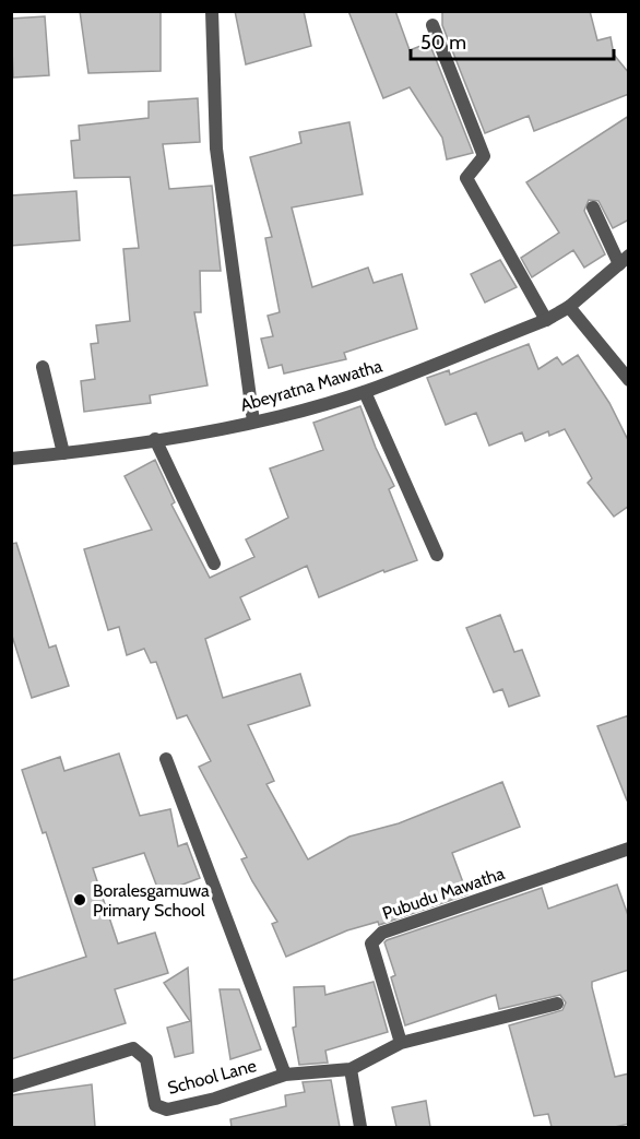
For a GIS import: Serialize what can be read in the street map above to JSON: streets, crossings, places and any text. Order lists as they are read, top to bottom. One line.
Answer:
{"streets":{"street":["Abeyratna Mawatha","Pubudu Mawatha","School Lane"]},"crossings":[["Pubudu Mawatha","School Lane"]],"places":["Boralesgamuwa Primary School"],"scale_bar":"50 m"}
